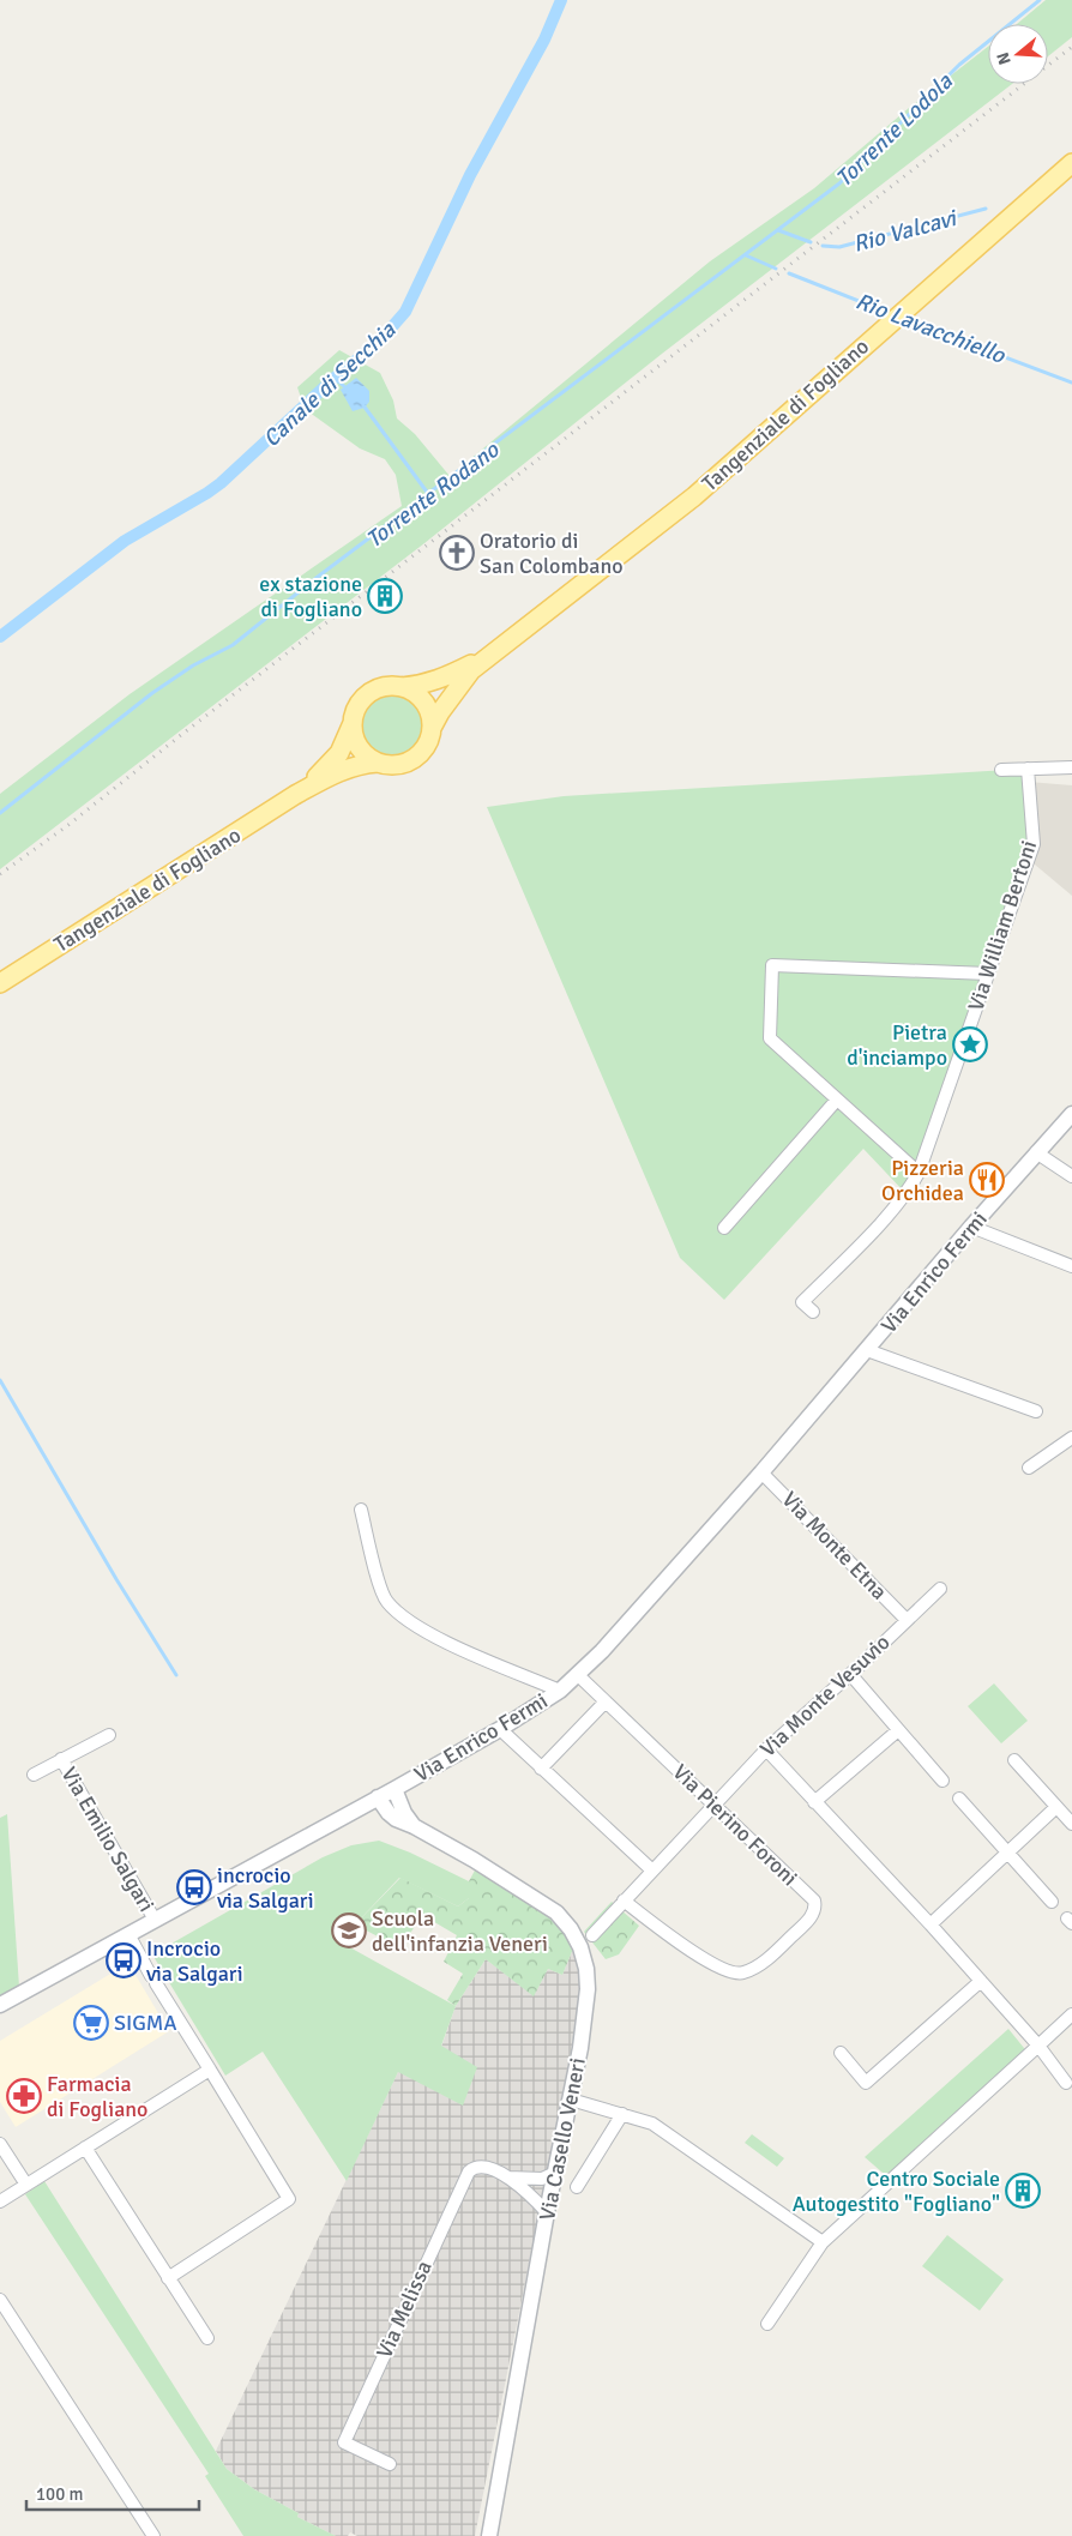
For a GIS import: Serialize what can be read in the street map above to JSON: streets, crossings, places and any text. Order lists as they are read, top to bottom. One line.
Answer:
{"streets":{"main road":["Tangenziale di Fogliano"],"street":["Via William Bertoni","Via Enrico Fermi","Via Monte Etna","Via Monte Vesuvio","Via Pierino Foroni","Via Emilio Salgari","Via Casello Veneri","Via Melissa"]},"crossings":[["Via Enrico Fermi","Via Monte Etna"],["Via Enrico Fermi","Via Pierino Foroni"],["Via Enrico Fermi","Via Emilio Salgari"],["Via Enrico Fermi","Via Casello Veneri"],["Via Monte Etna","Via Monte Vesuvio"],["Via Monte Vesuvio","Via Pierino Foroni"],["Via Casello Veneri","Via Melissa"]],"water":["Torrente Lodola","Rio Valcavi","Rio Lavacchiello","Canale di Secchia","Torrente Rodano"],"places":{"church":["Oratorio di San Colombano"],"building":["ex stazione di Fogliano","Centro Sociale Autogestito \"Fogliano\""],"place":["Pietra d'inciampo"],"restaurant":["Pizzeria Orchidea"],"bus stop":["incrocio via Salgari","Incrocio via Salgari"],"school or university":["Scuola dell'infanzia Veneri"],"supermarket":["SIGMA"],"pharmacy":["Farmacia di Fogliano"]},"scale_bar":"100 m","north":"left"}
